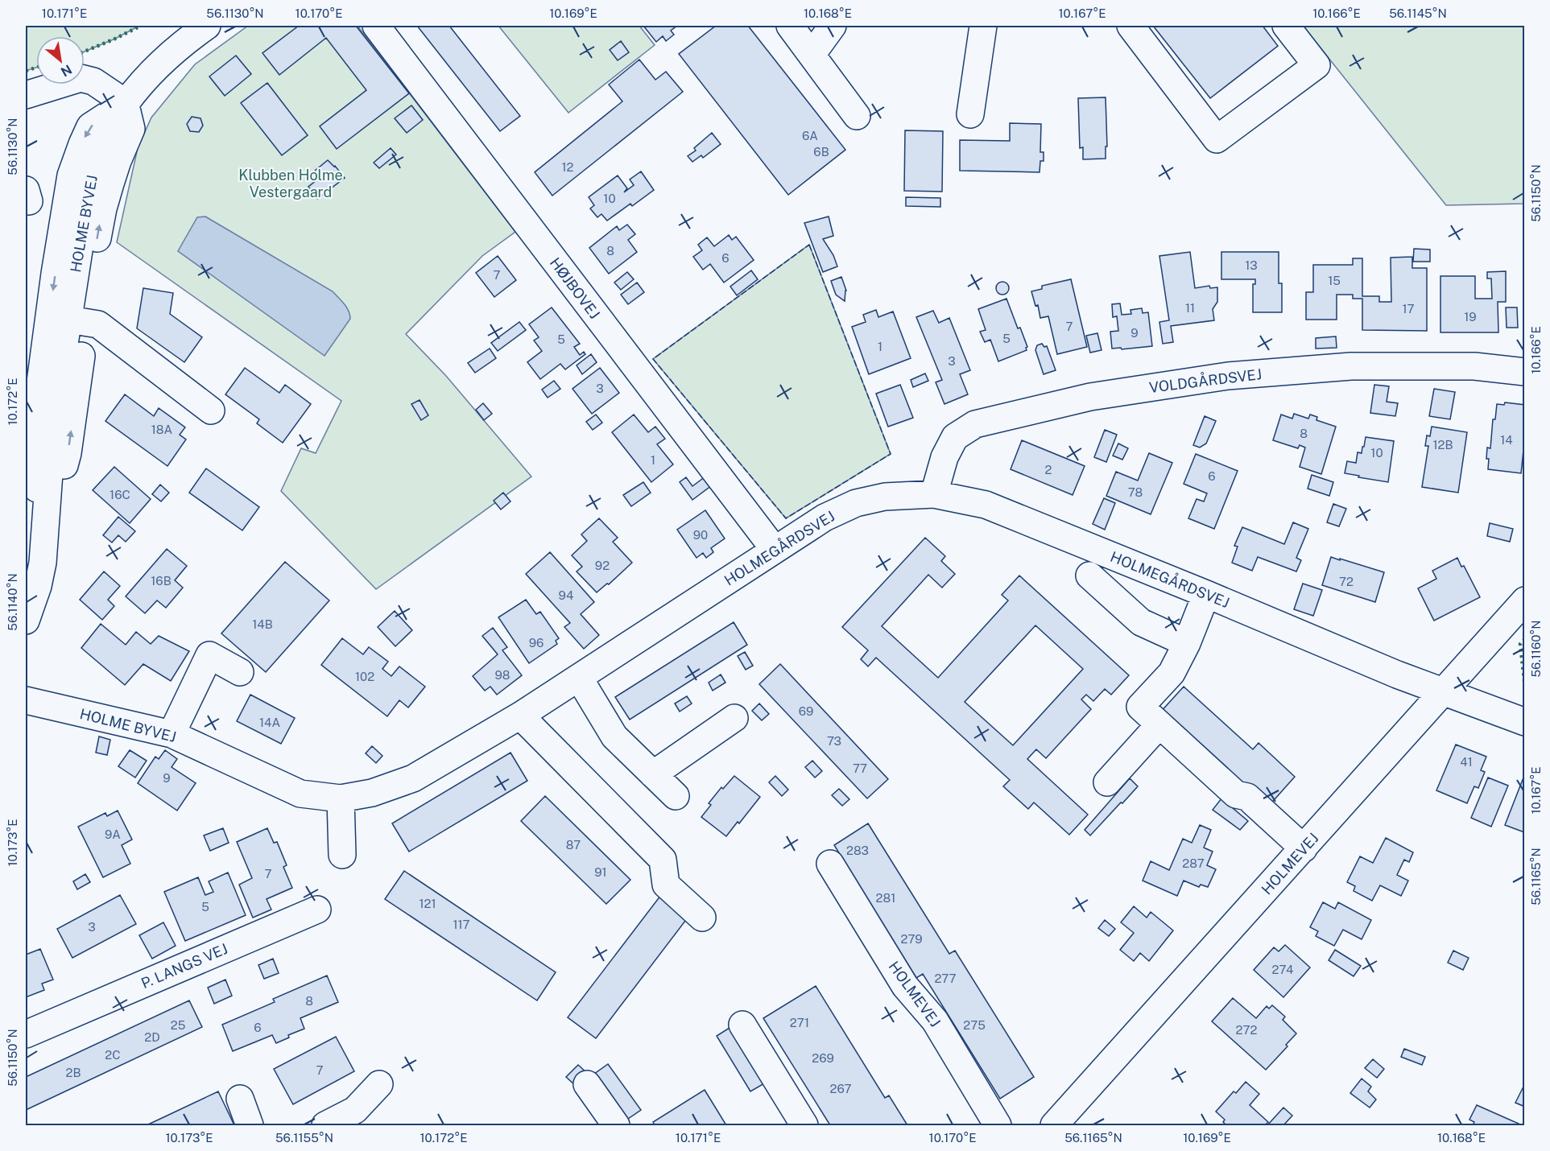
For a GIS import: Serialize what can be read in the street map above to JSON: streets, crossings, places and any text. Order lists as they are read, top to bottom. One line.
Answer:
{"streets":{"street":["HOLME BYVEJ","HØJBOVEJ","VOLDGÅRDSVEJ","HOLMEGÅRDSVEJ","HOLMEVEJ","P. LANGS VEJ"]},"crossings":[["HOLME BYVEJ","HOLMEGÅRDSVEJ"],["HØJBOVEJ","HOLMEGÅRDSVEJ"],["VOLDGÅRDSVEJ","HOLMEGÅRDSVEJ"],["HOLMEGÅRDSVEJ","HOLMEVEJ"]],"parks":["Klubben Holme Vestergaard"],"house_numbers":["6A","6B","12","10","8","6","13","7","15","11","17","19","7","9","5","5","1","3","3","18A","8","14","12B","10","1","2","6","78","16C","90","92","16B","72","94","14B","96","98","102","69","14A","73","41","77","9","9A","87","283","287","91","7","281","121","5","117","3","279","274","277","8","271","25","275","6","272","2D","2C","269","7","2B","267"],"north":"bottom right","coordinates":["10.171°E","56.1130°N","10.170°E","10.169°E","10.168°E","10.167°E","10.166°E","56.1145°N","56.1150°N","10.172°E","56.1140°N","56.1160°N","10.173°E","56.1165°N","56.1155°N"]}
